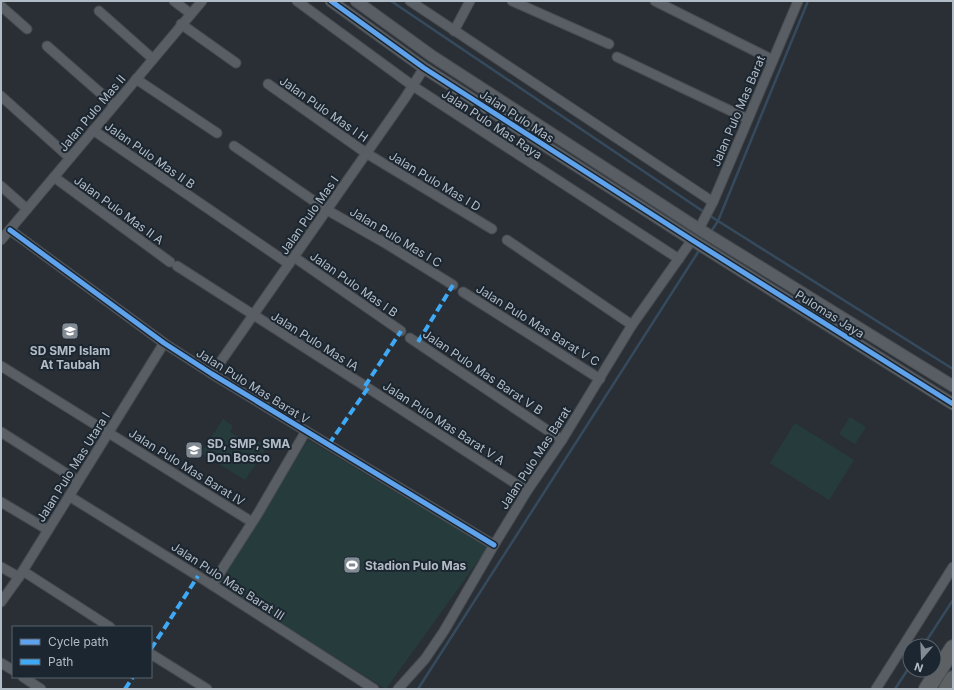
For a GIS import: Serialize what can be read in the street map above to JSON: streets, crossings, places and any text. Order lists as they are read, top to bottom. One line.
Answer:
{"streets":{"street":["Jalan Pulo Mas I H","Jalan Pulo Mas Barat","Jalan Pulo Mas II","Jalan Pulo Mas","Jalan Pulo Mas Raya","Jalan Pulo Mas II B","Jalan Pulo Mas I D","Jalan Pulo Mas II A","Jalan Pulo Mas I","Jalan Pulo Mas I C","Jalan Pulo Mas I B","Pulomas Jaya","Jalan Pulo Mas Barat V C","Jalan Pulo Mas IA","Jalan Pulo Mas Barat V B","Jalan Pulo Mas Barat V","Jalan Pulo Mas Barat V A","Jalan Pulo Mas Utara I","Jalan Pulo Mas Barat IV","Jalan Pulo Mas Barat III"]},"crossings":[["Jalan Pulo Mas I H","Jalan Pulo Mas I D"],["Jalan Pulo Mas I H","Jalan Pulo Mas I"],["Jalan Pulo Mas Barat","Jalan Pulo Mas"],["Jalan Pulo Mas Barat","Jalan Pulo Mas Raya"],["Jalan Pulo Mas Barat","Pulomas Jaya"],["Jalan Pulo Mas Barat","Jalan Pulo Mas Barat V C"],["Jalan Pulo Mas Barat","Jalan Pulo Mas Barat V B"],["Jalan Pulo Mas Barat","Jalan Pulo Mas Barat V"],["Jalan Pulo Mas Barat","Jalan Pulo Mas Barat V A"],["Jalan Pulo Mas II","Jalan Pulo Mas II B"],["Jalan Pulo Mas II","Jalan Pulo Mas II A"],["Jalan Pulo Mas II","Jalan Pulo Mas Barat V"],["Jalan Pulo Mas","Jalan Pulo Mas I"],["Jalan Pulo Mas","Pulomas Jaya"],["Jalan Pulo Mas Raya","Jalan Pulo Mas I"],["Jalan Pulo Mas II B","Jalan Pulo Mas I"],["Jalan Pulo Mas II B","Jalan Pulo Mas I B"],["Jalan Pulo Mas I D","Jalan Pulo Mas I"],["Jalan Pulo Mas II A","Jalan Pulo Mas I"],["Jalan Pulo Mas II A","Jalan Pulo Mas IA"],["Jalan Pulo Mas I","Jalan Pulo Mas I C"],["Jalan Pulo Mas I","Jalan Pulo Mas I B"],["Jalan Pulo Mas I","Jalan Pulo Mas IA"],["Jalan Pulo Mas I","Jalan Pulo Mas Barat V"],["Jalan Pulo Mas IA","Jalan Pulo Mas Barat V A"],["Jalan Pulo Mas Barat V","Jalan Pulo Mas Utara I"],["Jalan Pulo Mas Utara I","Jalan Pulo Mas Barat IV"],["Jalan Pulo Mas Utara I","Jalan Pulo Mas Barat III"]],"places":{"school or university":["SD SMP Islam At Taubah","SD, SMP, SMA Don Bosco"],"sports":["Stadion Pulo Mas"]},"legend":["Cycle path","Path"],"north":"bottom"}
